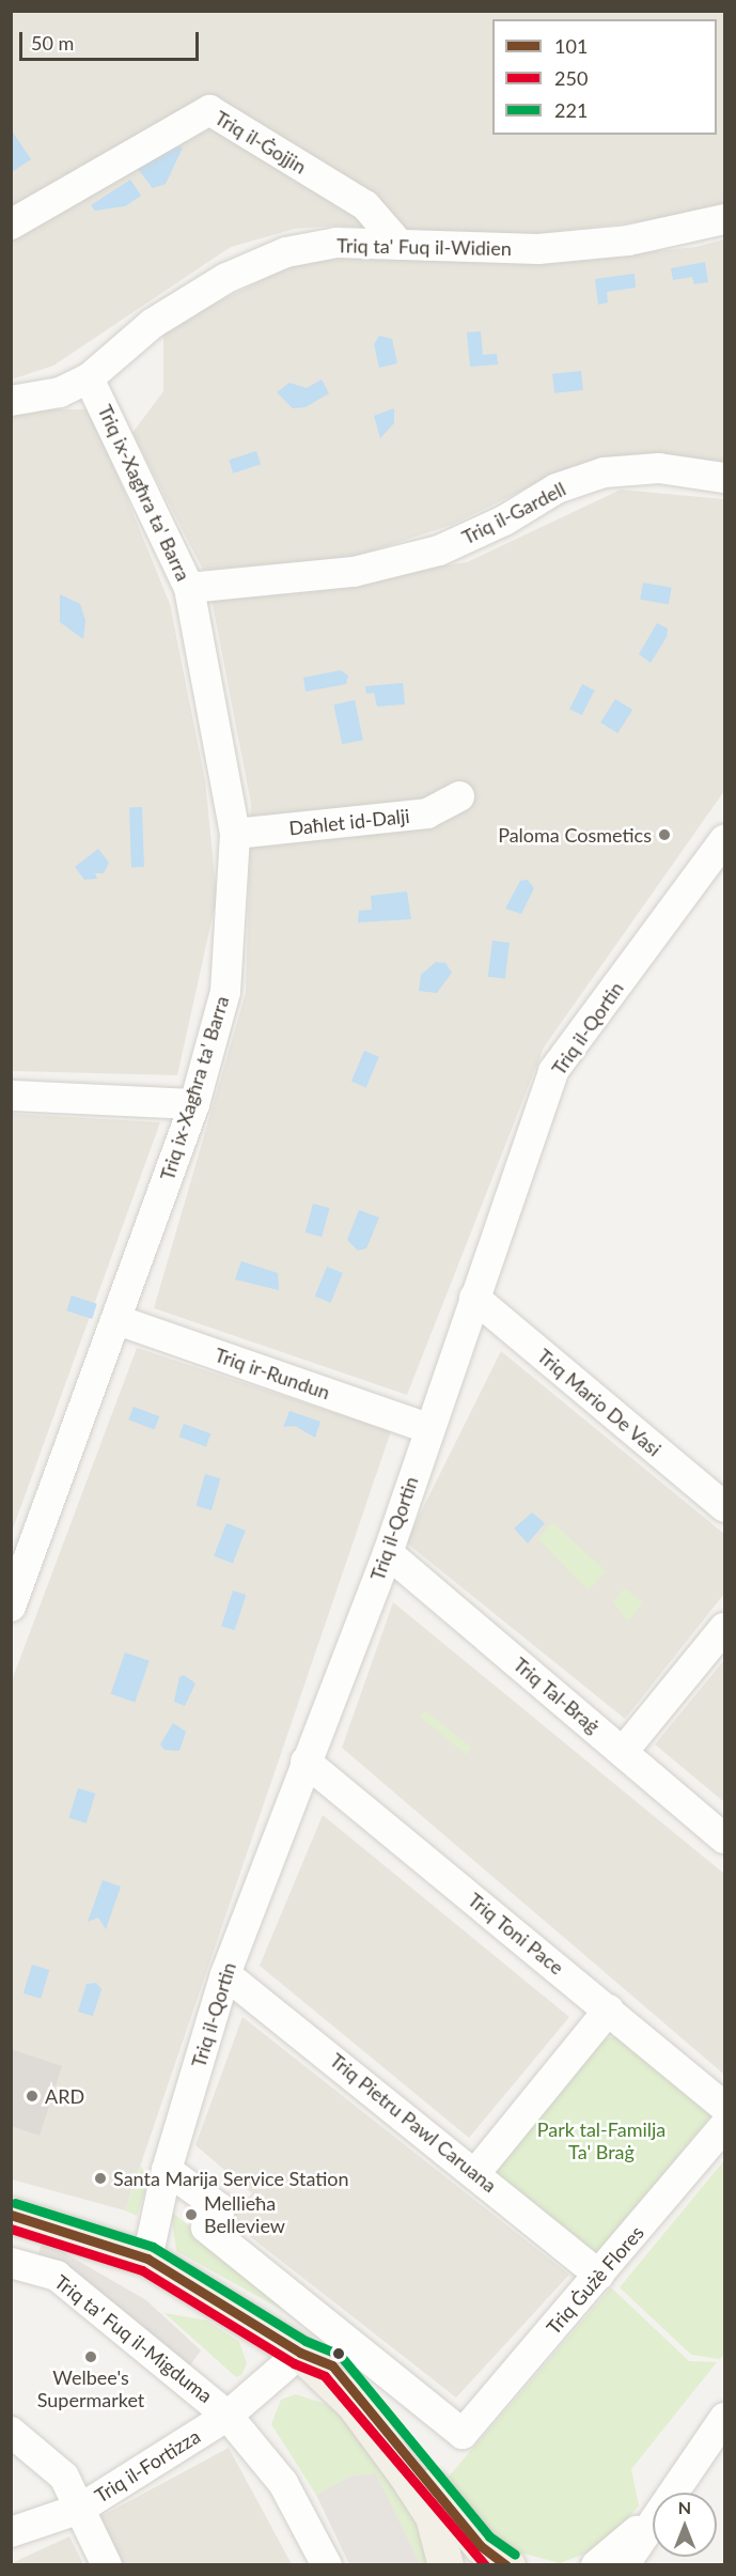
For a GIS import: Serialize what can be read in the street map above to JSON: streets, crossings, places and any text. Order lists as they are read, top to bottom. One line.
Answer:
{"streets":{"street":["Triq il-Ġojjin","Triq ta' Fuq il-Widien","Triq ix-Xagħra ta' Barra","Triq il-Gardell","Daħlet id-Dalji","Triq il-Qortin","Triq ir-Rundun","Triq Mario De Vasi","Triq Tal-Braġ","Triq Toni Pace","Triq Pietru Pawl Caruana","Triq Ġużè Flores","Triq ta' Fuq il-Migduma","Triq il-Fortizza"]},"crossings":[["Triq il-Ġojjin","Triq ta' Fuq il-Widien"],["Triq ta' Fuq il-Widien","Triq ix-Xagħra ta' Barra"],["Triq ix-Xagħra ta' Barra","Triq il-Gardell"],["Triq ix-Xagħra ta' Barra","Daħlet id-Dalji"],["Triq ix-Xagħra ta' Barra","Triq ir-Rundun"],["Triq il-Qortin","Triq ir-Rundun"],["Triq il-Qortin","Triq Mario De Vasi"],["Triq il-Qortin","Triq Tal-Braġ"],["Triq il-Qortin","Triq Toni Pace"],["Triq il-Qortin","Triq Pietru Pawl Caruana"],["Triq il-Qortin","Triq Ġużè Flores"],["Triq Pietru Pawl Caruana","Triq Ġużè Flores"],["Triq ta' Fuq il-Migduma","Triq il-Fortizza"]],"parks":["Park tal-Familja Ta' Braġ"],"places":["Paloma Cosmetics","ARD","Santa Marija Service Station","Mellieħa Belleview","Welbee's Supermarket"],"lines":["transit line 221","transit line 101","transit line 250"],"legend":["101","250","221"],"scale_bar":"50 m","north":"top"}
